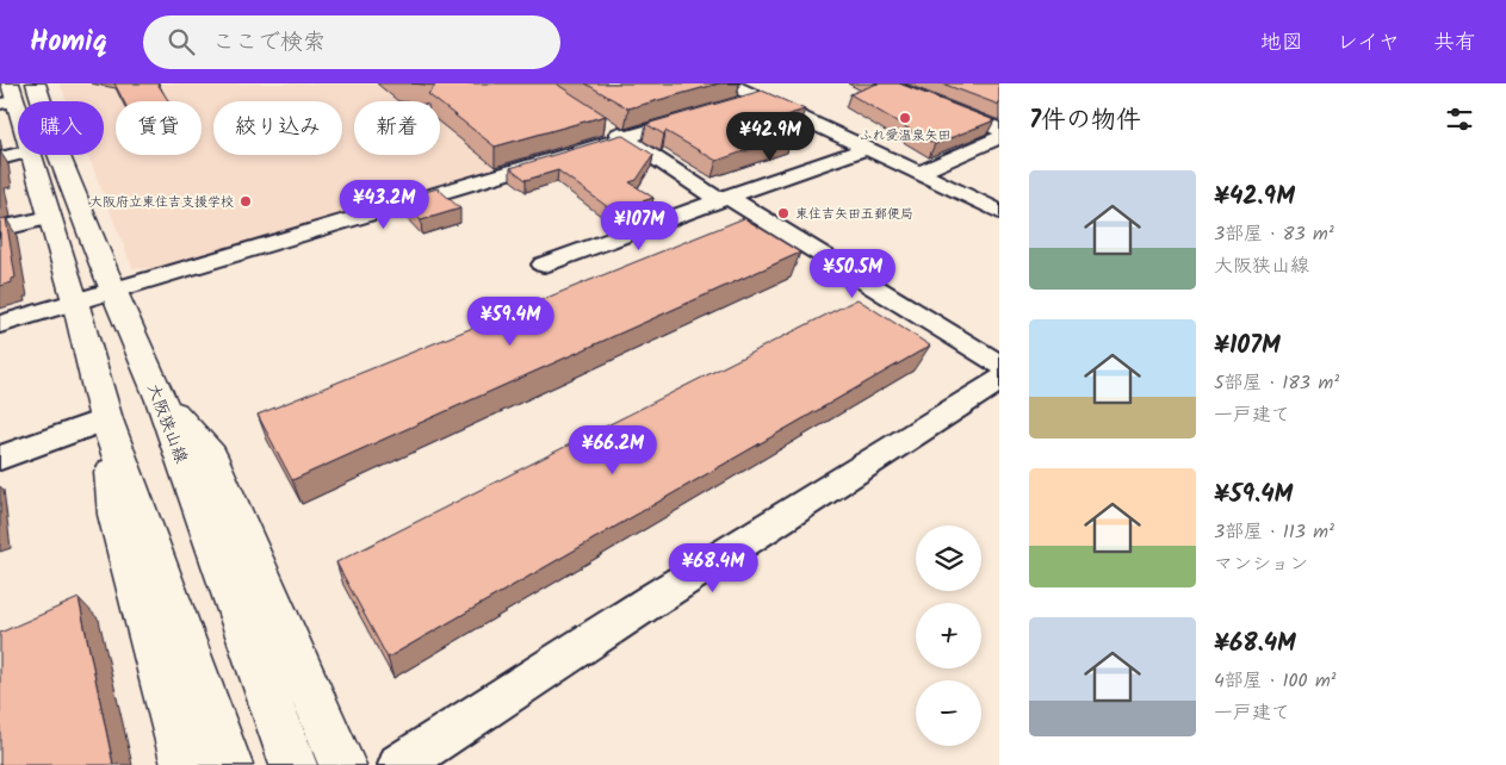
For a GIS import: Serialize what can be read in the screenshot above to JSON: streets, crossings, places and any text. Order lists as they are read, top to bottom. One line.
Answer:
{"streets":{"main road":["大阪狭山線"]},"places":["ふれ愛温泉矢田","大阪府立東住吉支援学校","東住吉矢田五郵便局"],"page":{"header":"Homiq","search":"ここで検索","nav":["地図","レイヤ","共有"],"heading":"7件の物件","chip":["購入","賃貸","絞り込み","新着"],"price":["¥42.9M","¥43.2M","¥107M","¥50.5M","¥59.4M","¥66.2M","¥68.4M"],"list":[{"name":"¥42.9M","note":"3部屋 · 83 m² · 大阪狭山線"},{"name":"¥107M","note":"5部屋 · 183 m² · 一戸建て"},{"name":"¥59.4M","note":"3部屋 · 113 m² · マンション"},{"name":"¥68.4M","note":"4部屋 · 100 m² · 一戸建て"}],"map_buttons":["+","−"]}}
